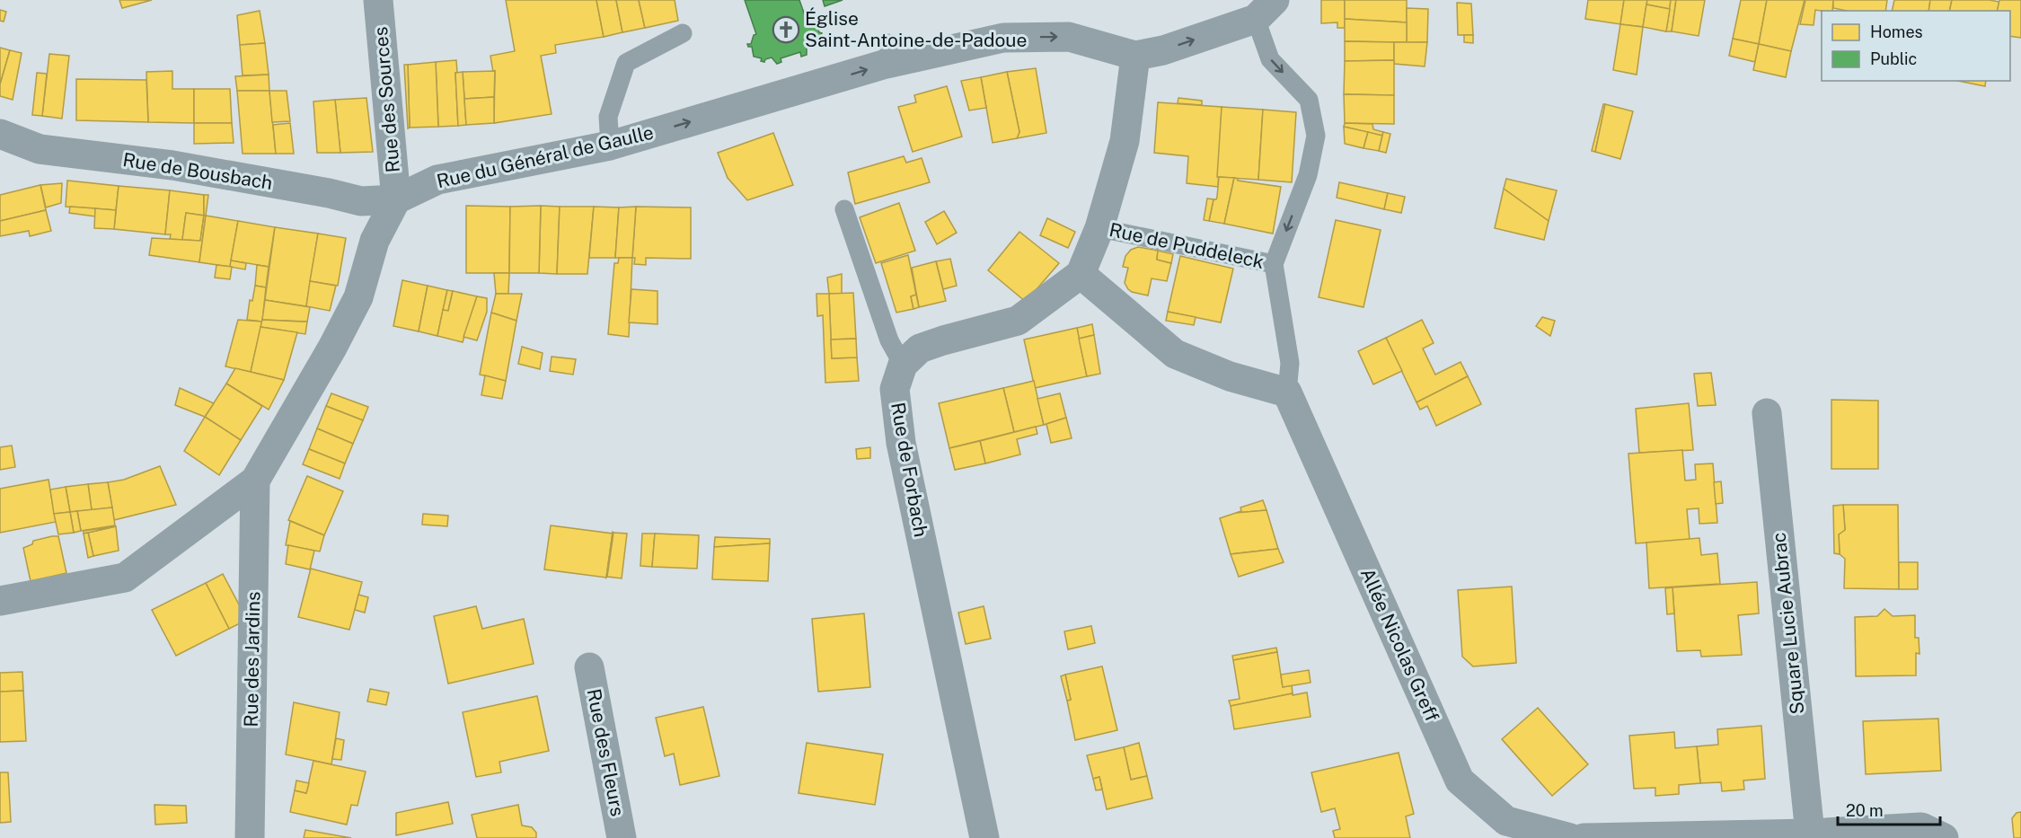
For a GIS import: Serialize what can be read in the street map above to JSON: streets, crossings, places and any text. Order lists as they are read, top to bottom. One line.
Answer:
{"streets":{"street":["Rue des Sources","Rue du Général de Gaulle","Rue de Bousbach","Rue de Forbach","Square Lucie Aubrac","Allée Nicolas Greff","Rue des Jardins","Rue des Fleurs"],"lane":["Rue de Puddeleck"]},"crossings":[["Rue des Sources","Rue du Général de Gaulle"],["Rue des Sources","Rue de Bousbach"],["Rue du Général de Gaulle","Rue de Bousbach"]],"one_way":["Rue du Général de Gaulle"],"places":{"church":["Église Saint-Antoine-de-Padoue"]},"legend":["Homes","Public"],"scale_bar":"20 m"}
